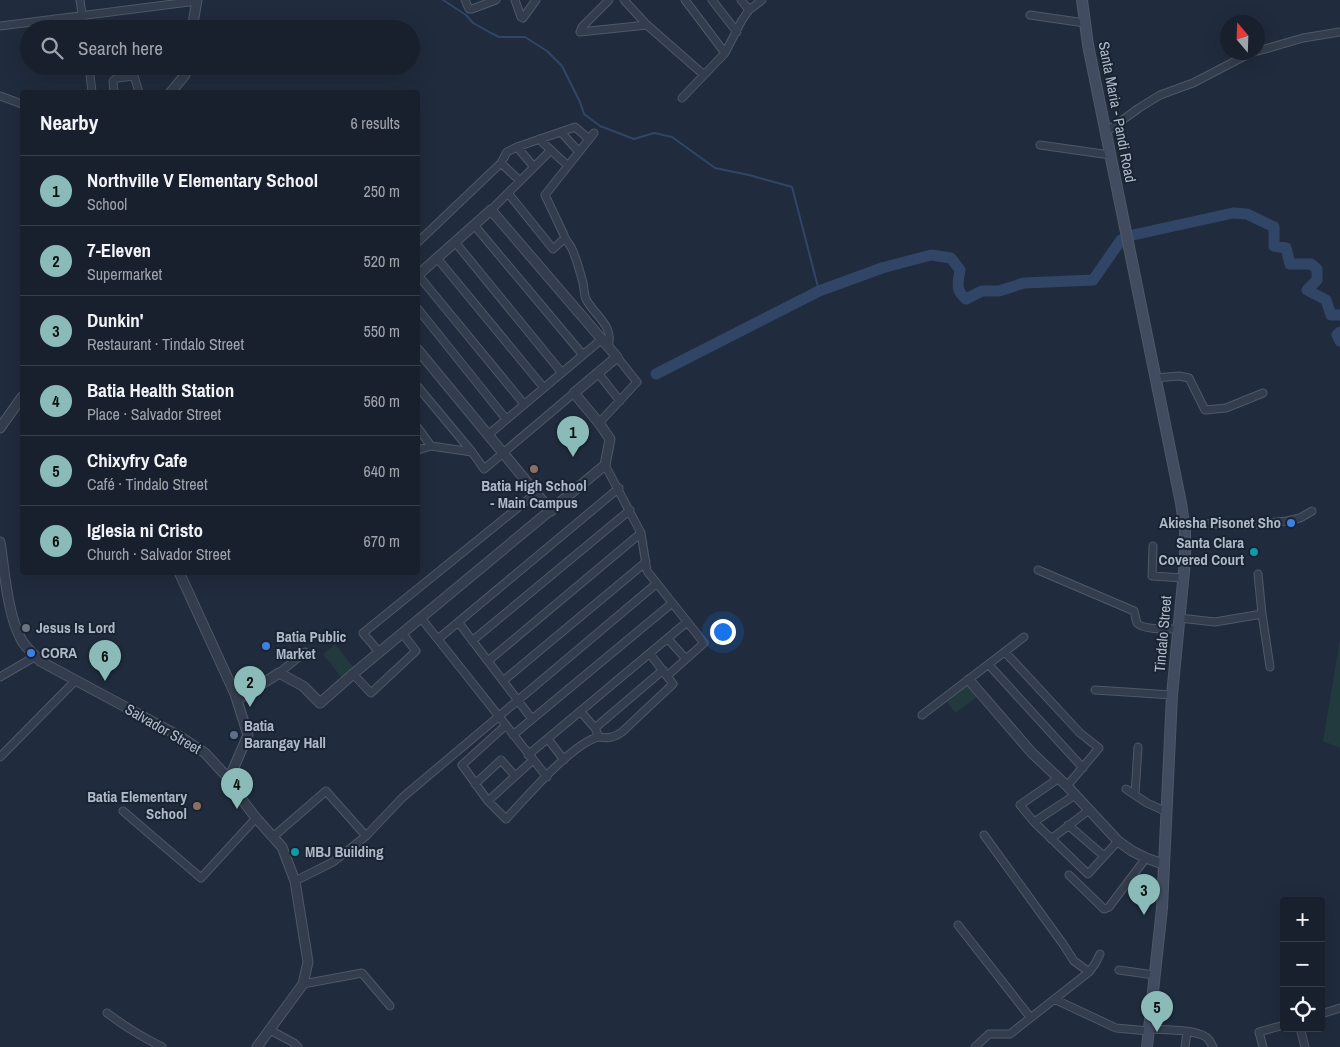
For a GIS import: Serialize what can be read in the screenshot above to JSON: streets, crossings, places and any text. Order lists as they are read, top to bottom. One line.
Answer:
{"streets":{"main road":["Santa Maria - Pandi Road","Tindalo Street"],"street":["Salvador Street"]},"crossings":[["Santa Maria - Pandi Road","Tindalo Street"]],"places":["Batia High School - Main Campus","Akiesha Pisonet Sho","Santa Clara Covered Court","Jesus Is Lord","Batia Public Market","CORA","Batia Barangay Hall","Batia Elementary School","MBJ Building"],"north":"top","page":{"search":"Search here","heading":["Nearby","6 results"],"list":[{"mark":"1","name":"Northville V Elementary School","note":"School","value":"250 m"},{"mark":"2","name":"7-Eleven","note":"Supermarket","value":"520 m"},{"mark":"3","name":"Dunkin'","note":"Restaurant · Tindalo Street","value":"550 m"},{"mark":"4","name":"Batia Health Station","note":"Place · Salvador Street","value":"560 m"},{"mark":"5","name":"Chixyfry Cafe","note":"Café · Tindalo Street","value":"640 m"},{"mark":"6","name":"Iglesia ni Cristo","note":"Church · Salvador Street","value":"670 m"}],"pins":["1","6","2","4","3","5"],"map_buttons":["+","−"]}}
